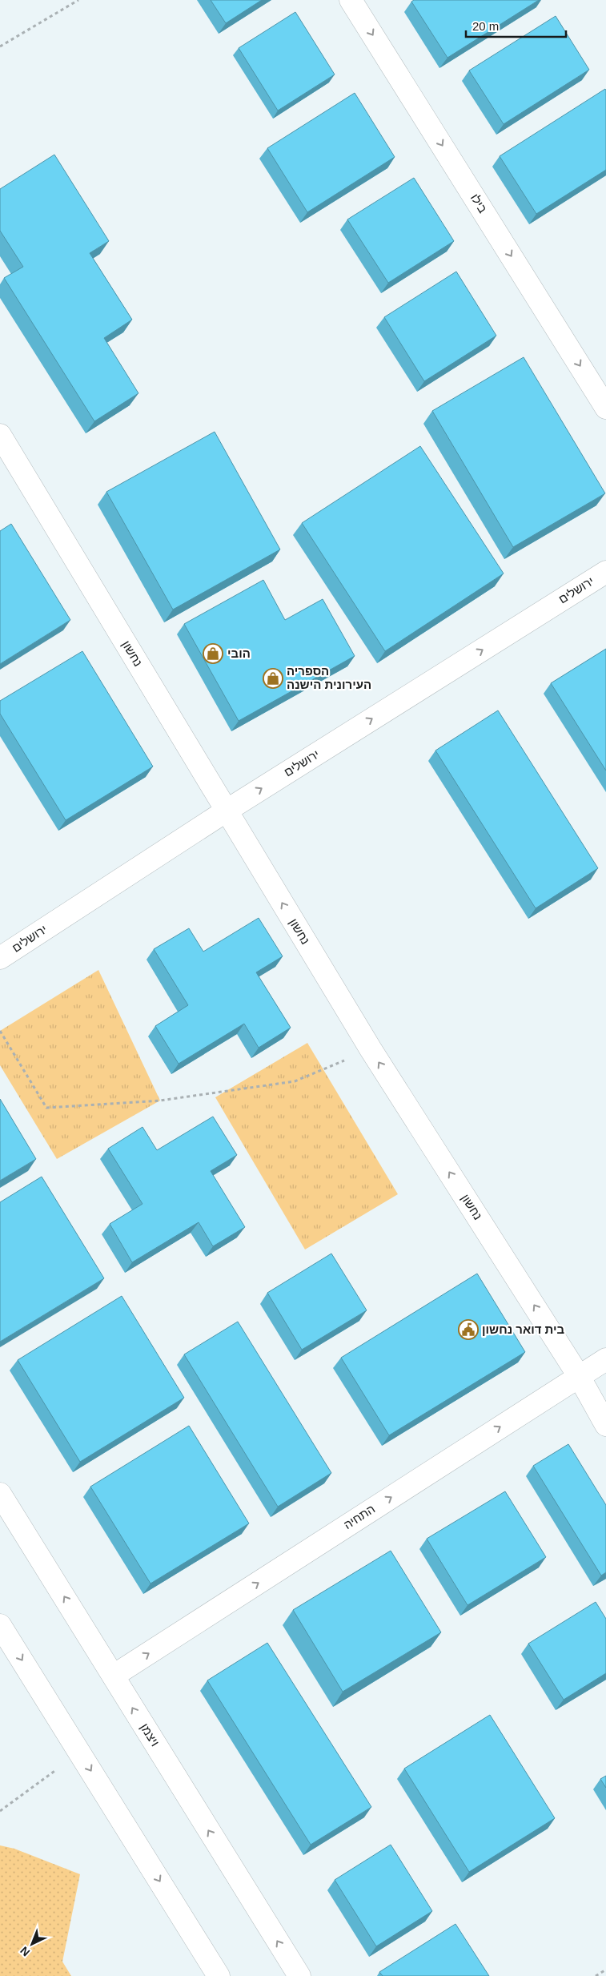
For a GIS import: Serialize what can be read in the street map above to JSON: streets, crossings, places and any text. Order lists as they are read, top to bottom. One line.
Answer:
{"streets":{"street":["בילו","ירושלים","נחשון","התחיה","ויצמן"]},"crossings":[["ירושלים","נחשון"],["נחשון","התחיה"],["התחיה","ויצמן"]],"one_way":["בילו","ירושלים","נחשון","התחיה"],"places":{"shop":["הובי","הספריה העירונית הישנה"],"public building":["בית דואר נחשון"]},"scale_bar":"20 m","north":"bottom left"}
